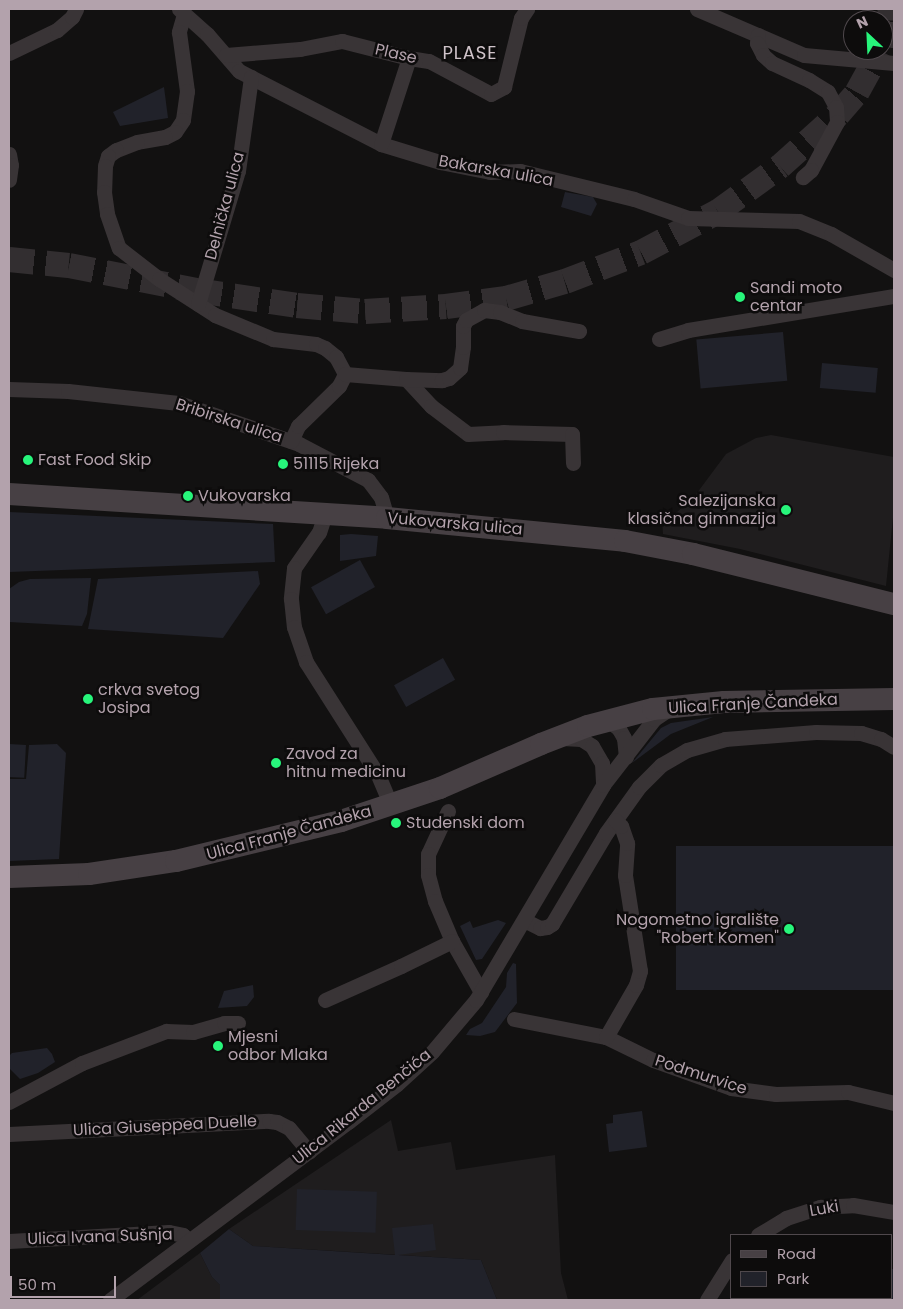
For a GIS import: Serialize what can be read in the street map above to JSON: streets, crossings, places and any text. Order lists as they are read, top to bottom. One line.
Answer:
{"streets":{"street":["Plase","Bakarska ulica","Delnička ulica","Bribirska ulica","Vukovarska ulica","Ulica Franje Čandeka","Podmurvice","Ulica Rikarda Benčića","Ulica Giuseppea Duelle","Luki","Ulica Ivana Sušnja"]},"crossings":[["Plase","Bakarska ulica"],["Bakarska ulica","Delnička ulica"],["Bribirska ulica","Vukovarska ulica"],["Ulica Franje Čandeka","Ulica Rikarda Benčića"],["Ulica Rikarda Benčića","Ulica Giuseppea Duelle"],["Ulica Rikarda Benčića","Ulica Ivana Sušnja"]],"districts":["PLASE"],"places":["Sandi moto centar","Fast Food Skip","51115 Rijeka","Vukovarska","Salezijanska klasična gimnazija","crkva svetog Josipa","Zavod za hitnu medicinu","Studenski dom","Nogometno igralište \"Robert Komen\"","Mjesni odbor Mlaka"],"legend":["Road","Park"],"scale_bar":"50 m","north":"top left"}
